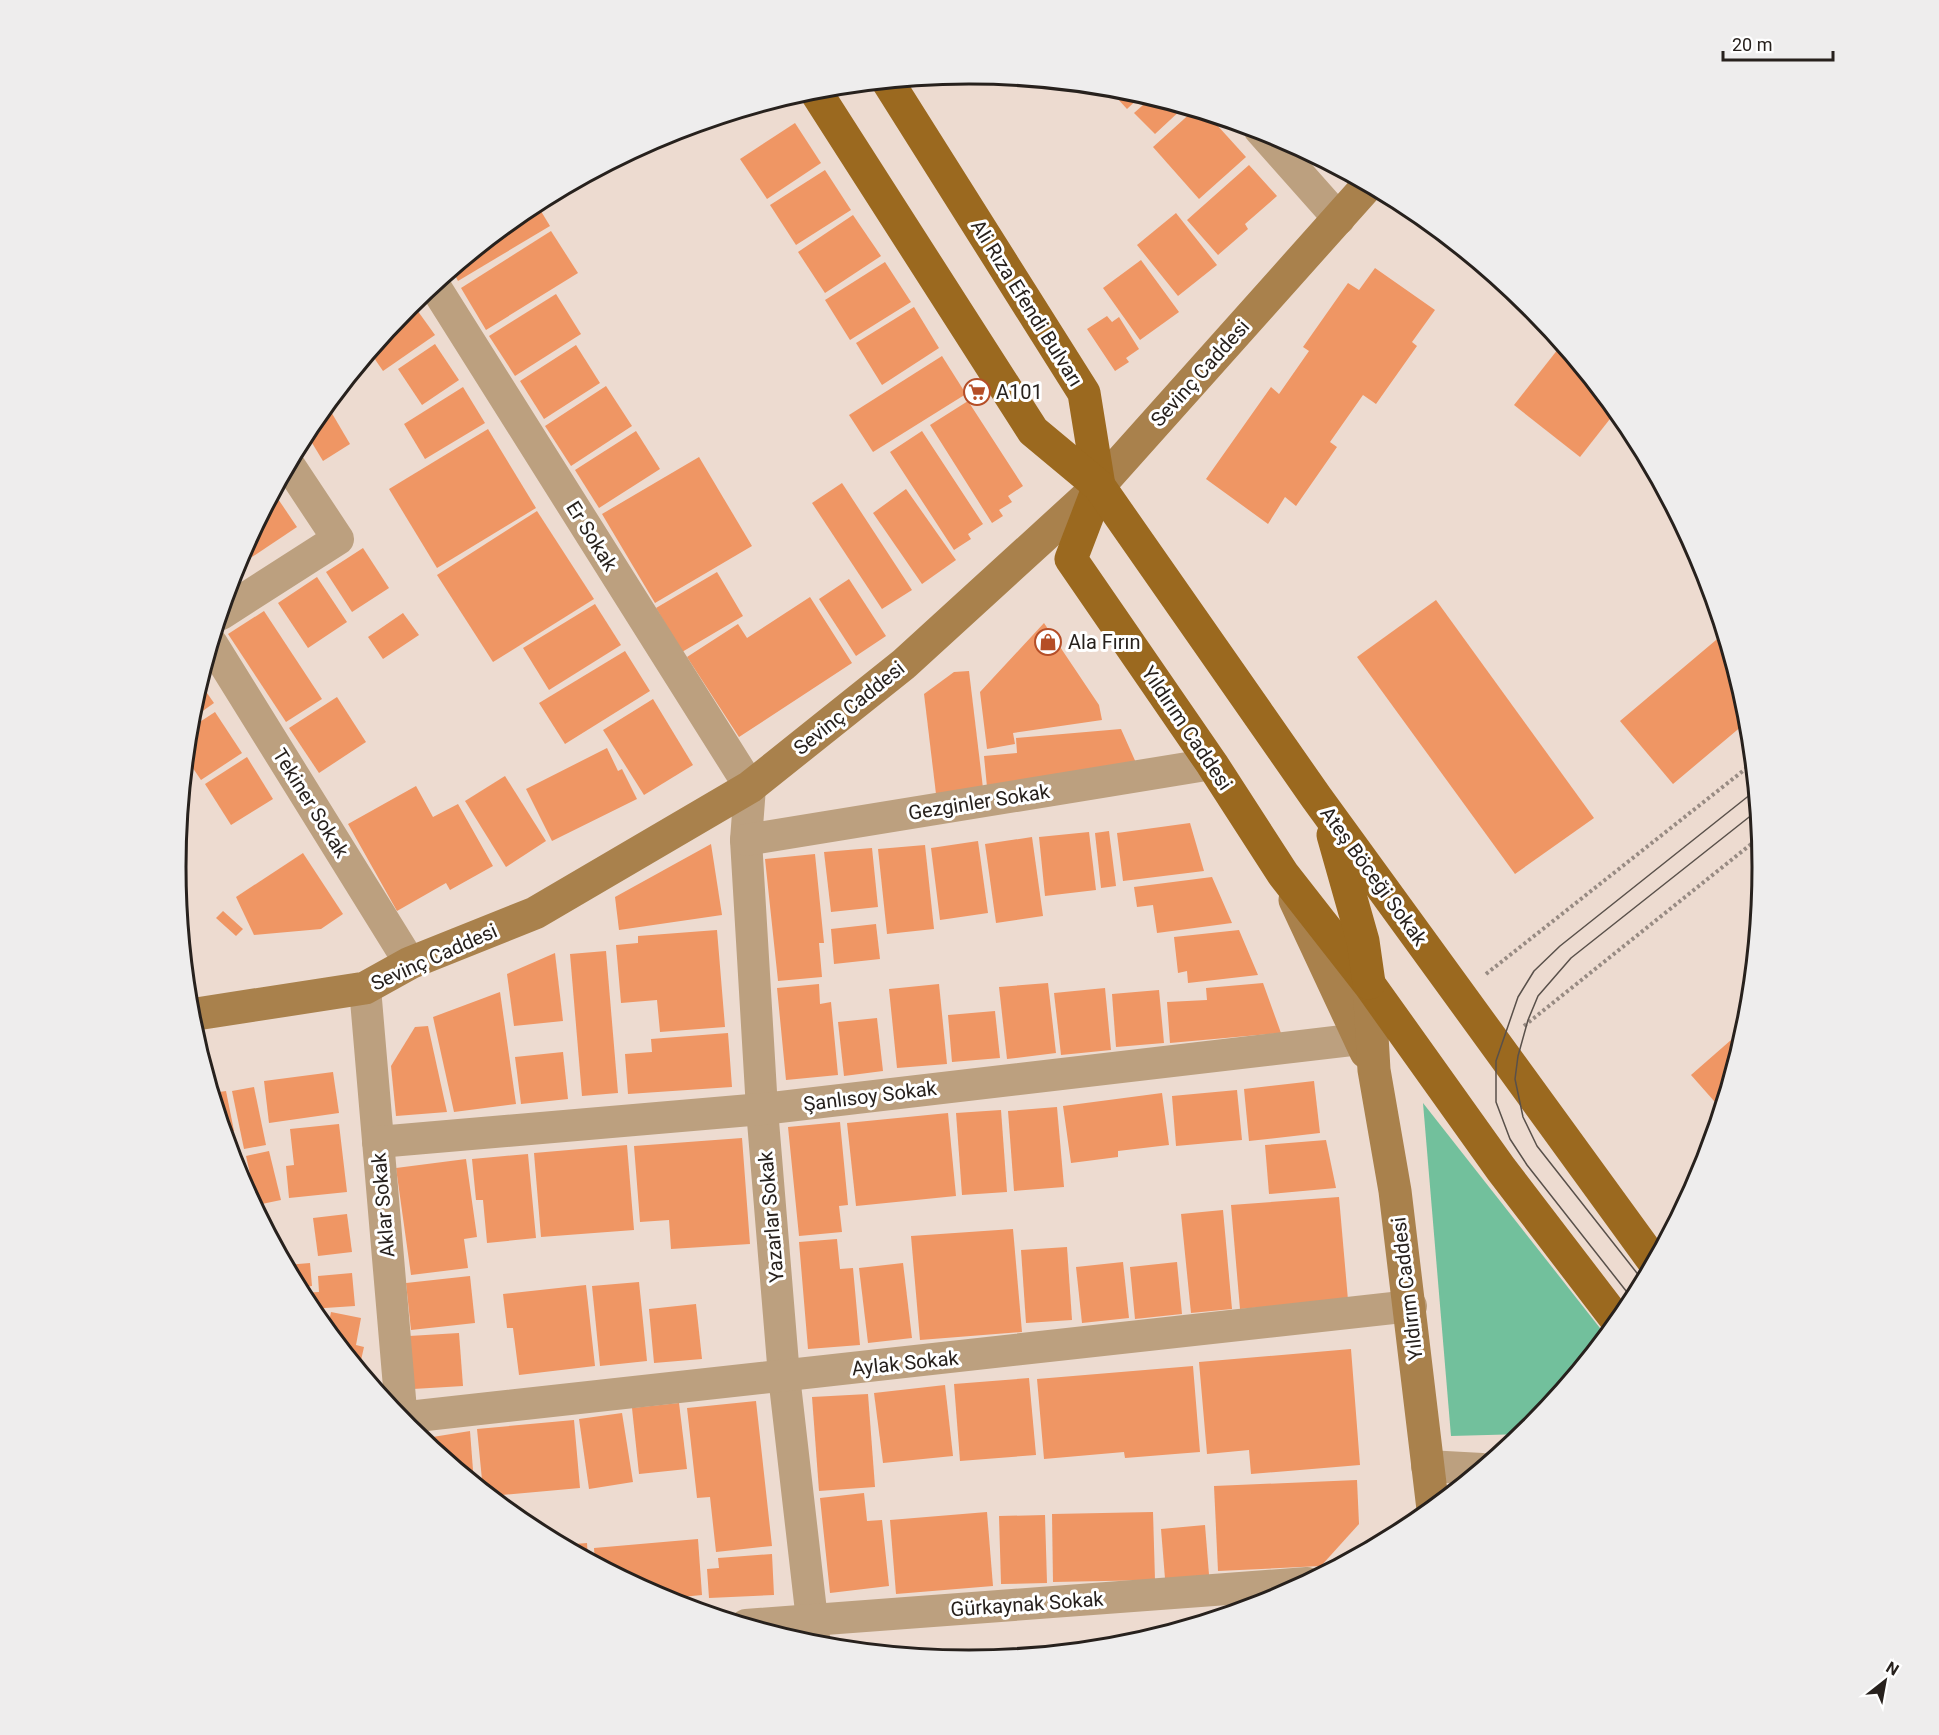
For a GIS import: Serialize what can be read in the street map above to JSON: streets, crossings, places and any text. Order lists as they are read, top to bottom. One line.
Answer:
{"streets":{"main road":["Ali Rıza Efendi Bulvarı","Sevinç Caddesi","Yıldırım Caddesi","Ateş Böceği Sokak"],"street":["Er Sokak","Gezginler Sokak","Tekiner Sokak","Şanlısoy Sokak","Aklar Sokak","Yazarlar Sokak","Aylak Sokak","Gürkaynak Sokak"]},"crossings":[["Ali Rıza Efendi Bulvarı","Sevinç Caddesi"],["Ali Rıza Efendi Bulvarı","Yıldırım Caddesi"],["Ali Rıza Efendi Bulvarı","Ateş Böceği Sokak"],["Sevinç Caddesi","Er Sokak"],["Sevinç Caddesi","Yıldırım Caddesi"],["Sevinç Caddesi","Tekiner Sokak"],["Sevinç Caddesi","Ateş Böceği Sokak"],["Sevinç Caddesi","Aklar Sokak"],["Sevinç Caddesi","Yazarlar Sokak"],["Er Sokak","Yazarlar Sokak"],["Yıldırım Caddesi","Gezginler Sokak"],["Yıldırım Caddesi","Ateş Böceği Sokak"],["Yıldırım Caddesi","Aylak Sokak"],["Gezginler Sokak","Yazarlar Sokak"],["Şanlısoy Sokak","Aklar Sokak"],["Şanlısoy Sokak","Yazarlar Sokak"],["Yazarlar Sokak","Aylak Sokak"],["Yazarlar Sokak","Gürkaynak Sokak"]],"places":{"supermarket":["A101"],"shop":["Ala Fırın"]},"scale_bar":"20 m","north":"top right"}
